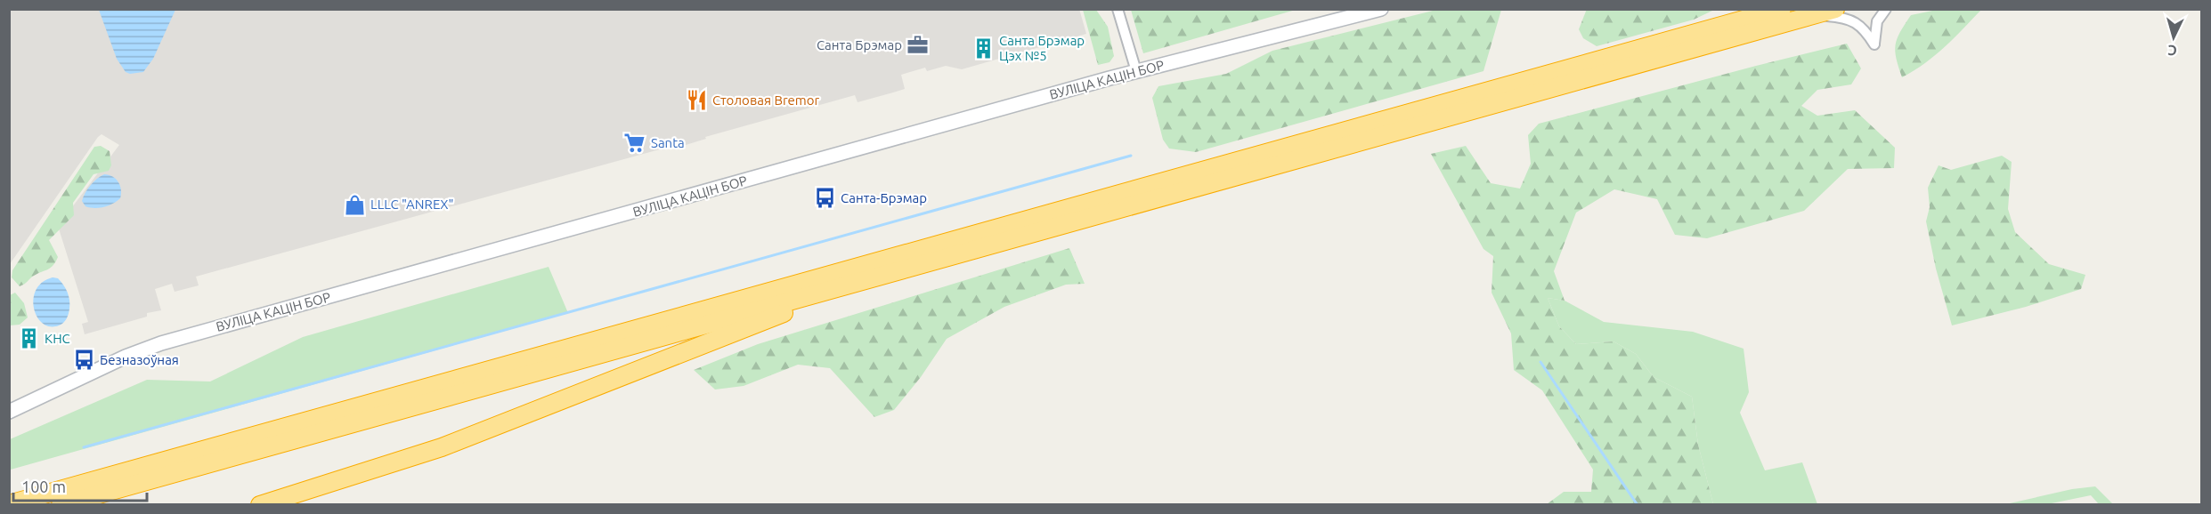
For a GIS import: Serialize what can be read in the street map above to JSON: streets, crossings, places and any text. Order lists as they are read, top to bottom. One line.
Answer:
{"streets":{"main road":["ВУЛІЦА КАЦІН БОР"]},"places":{"office":["Санта Брэмар"],"building":["Санта Брэмар Цэх №5","КНС"],"restaurant":["Столовая Bremor"],"supermarket":["Santa"],"bus stop":["Санта-Брэмар","Безназоўная"],"shop":["LLLC \"ANREX\""]},"scale_bar":"100 m","north":"bottom"}
